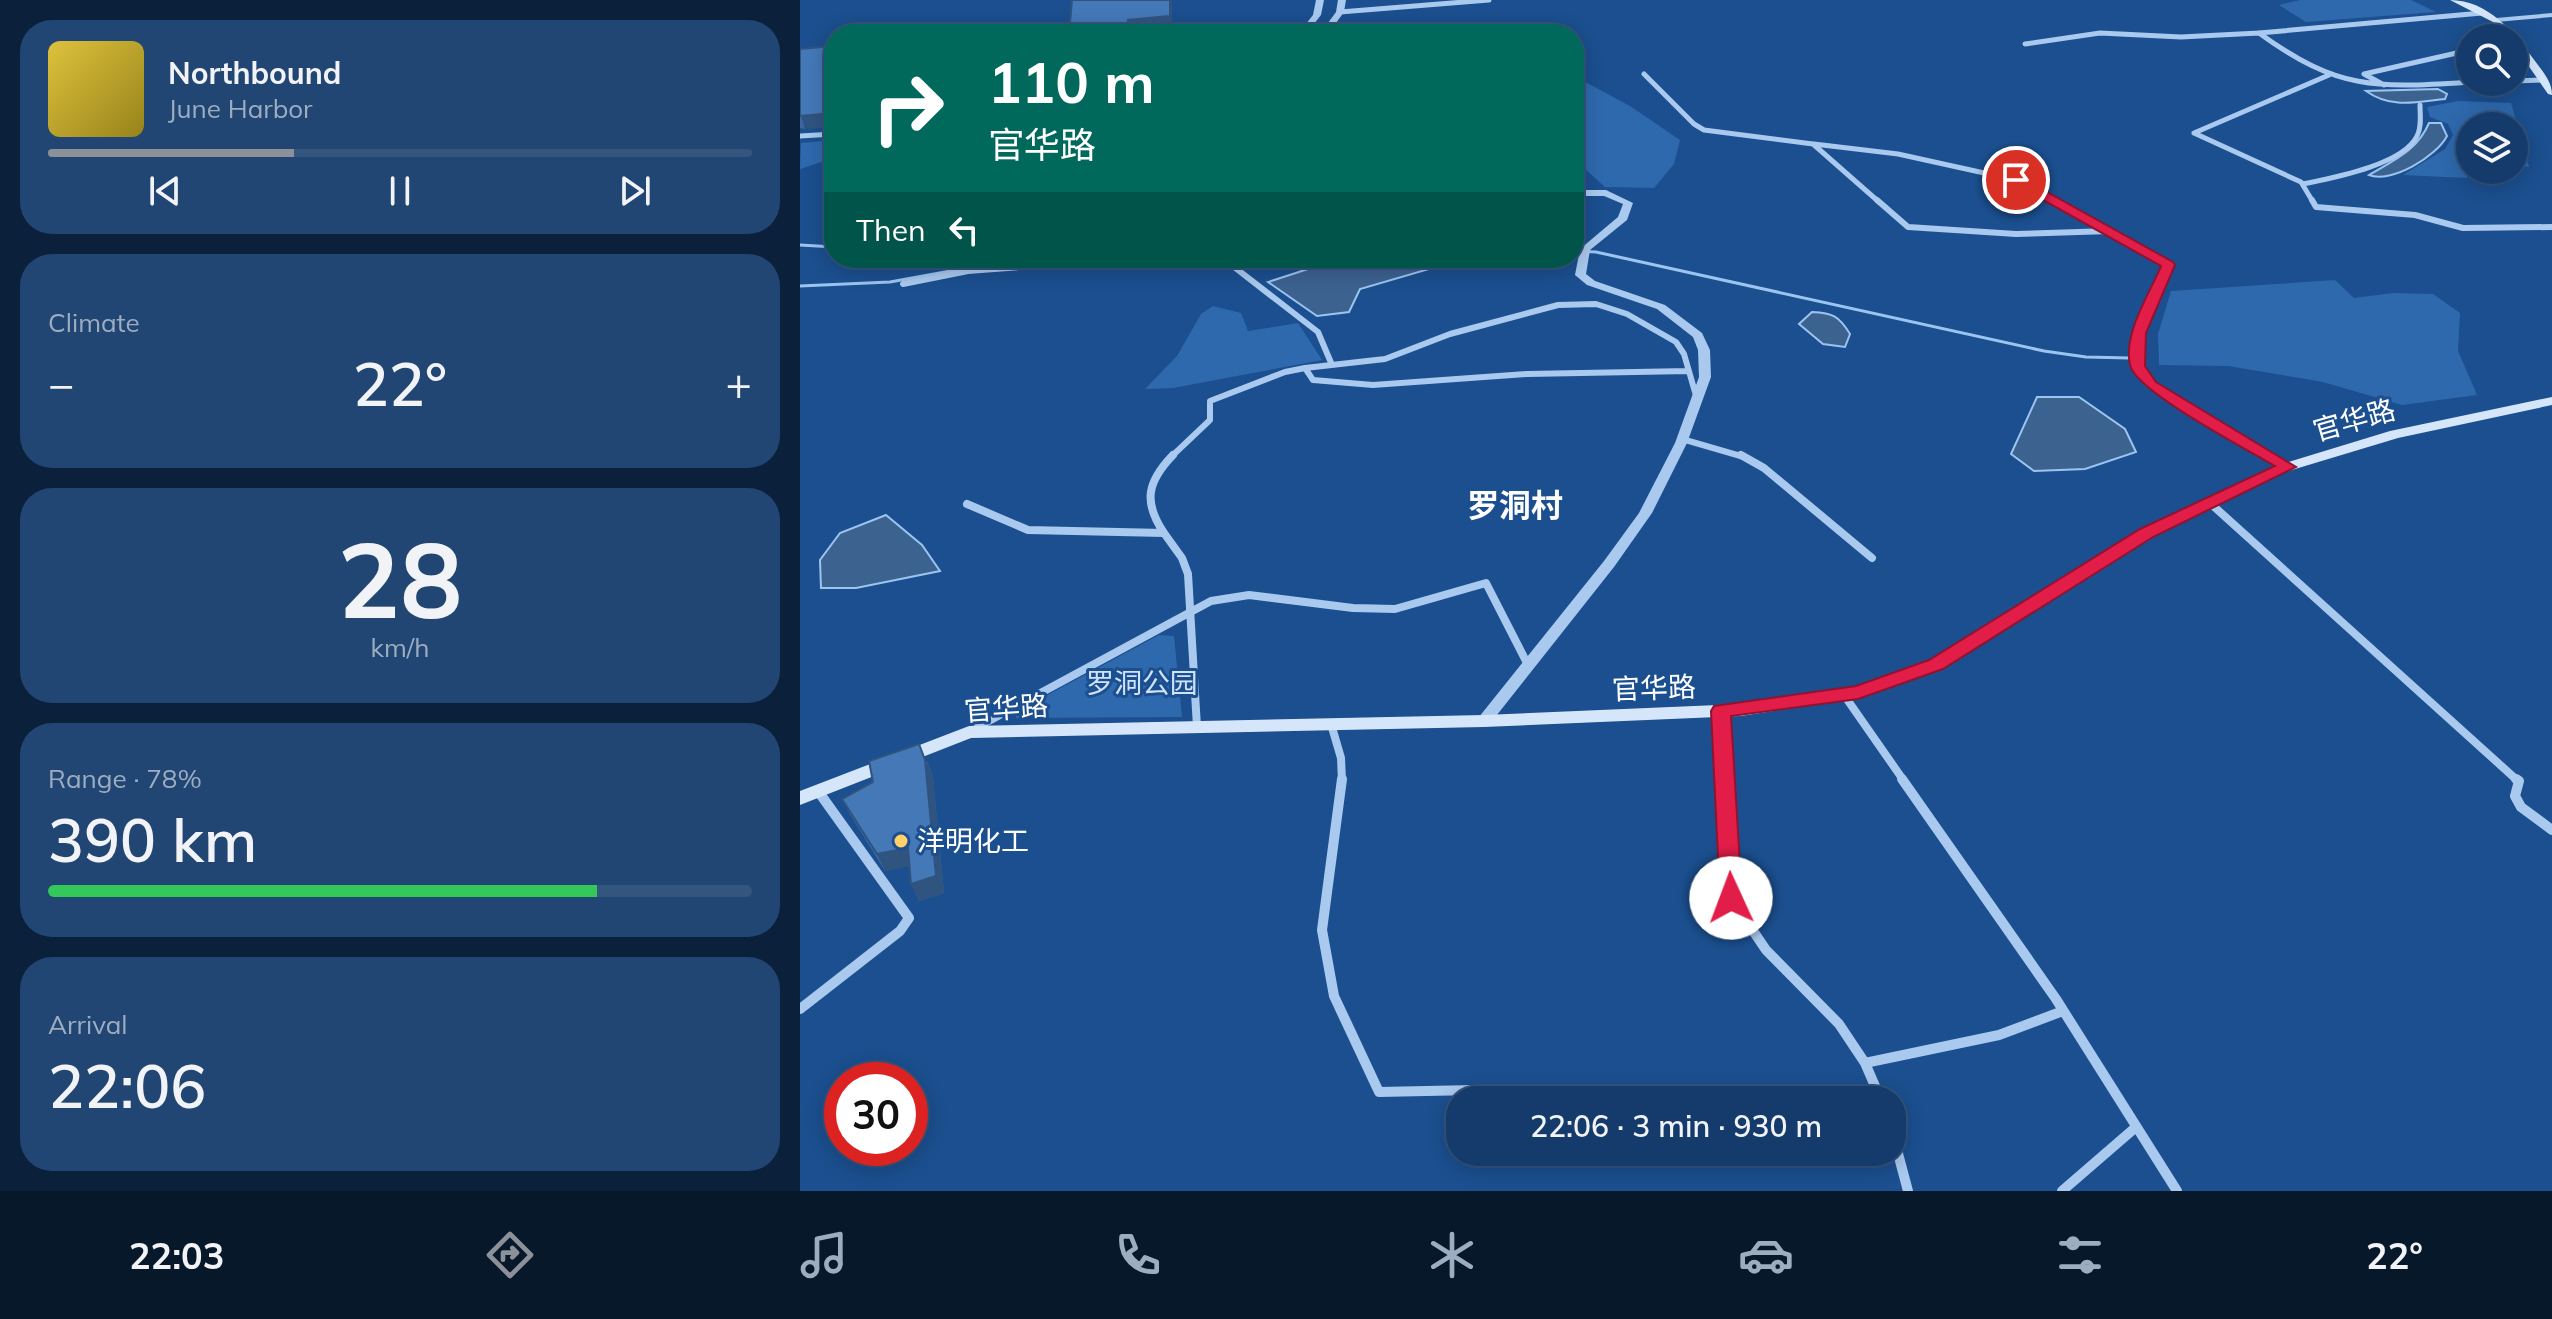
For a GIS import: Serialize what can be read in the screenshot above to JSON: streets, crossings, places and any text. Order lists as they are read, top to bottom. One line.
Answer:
{"streets":{"main road":["官华路"]},"districts":["罗洞村"],"parks":["罗洞公园"],"places":["洋明化工"],"page":{"turn":["110 m","官华路"],"song":["Northbound","June Harbor"],"then":"Then","tile":["Climate",["28","km/h"],["Range · 78%","390 km"],["Arrival","22:06"]],"heat":["−","22°","+"],"limit":"30","trip":"22:06 · 3 min · 930 m","tabs":["22:03","22°"]}}
